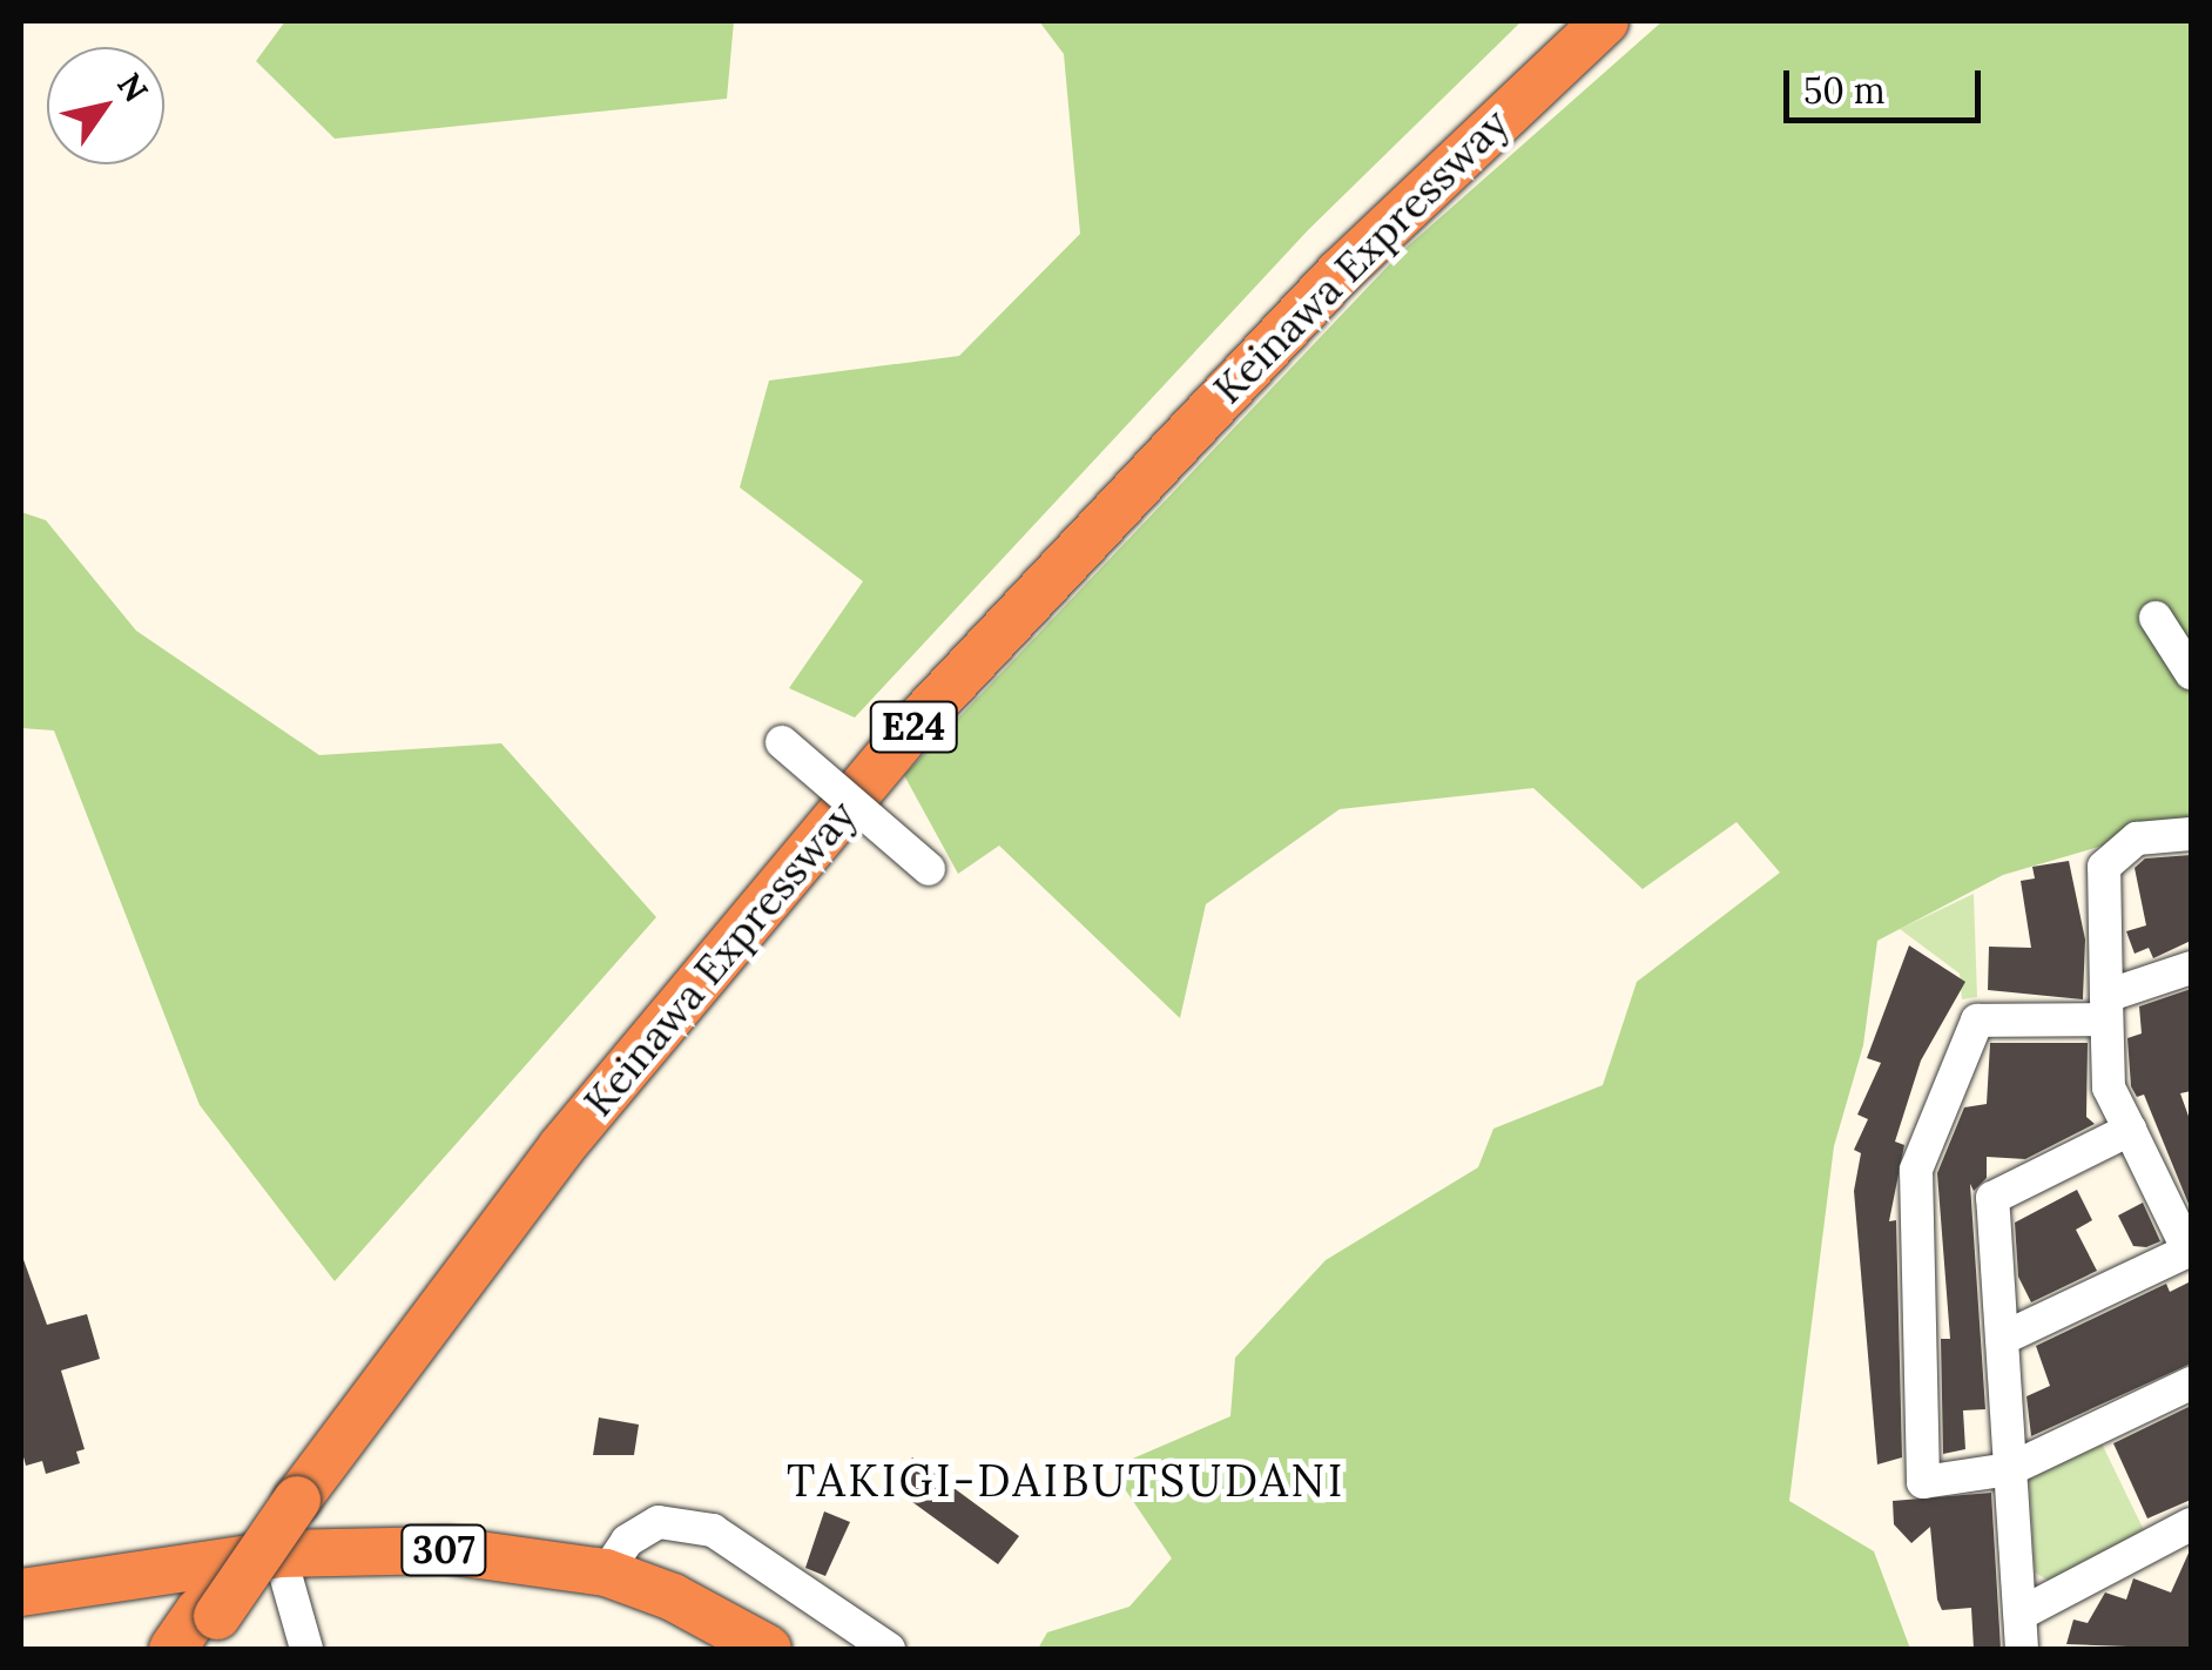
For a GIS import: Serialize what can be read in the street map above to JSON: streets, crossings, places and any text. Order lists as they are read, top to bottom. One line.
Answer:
{"streets":{"highway":["Keinawa Expressway","E24","307"]},"districts":["TAKIGI-DAIBUTSUDANI"],"scale_bar":"50 m","north":"top right"}
